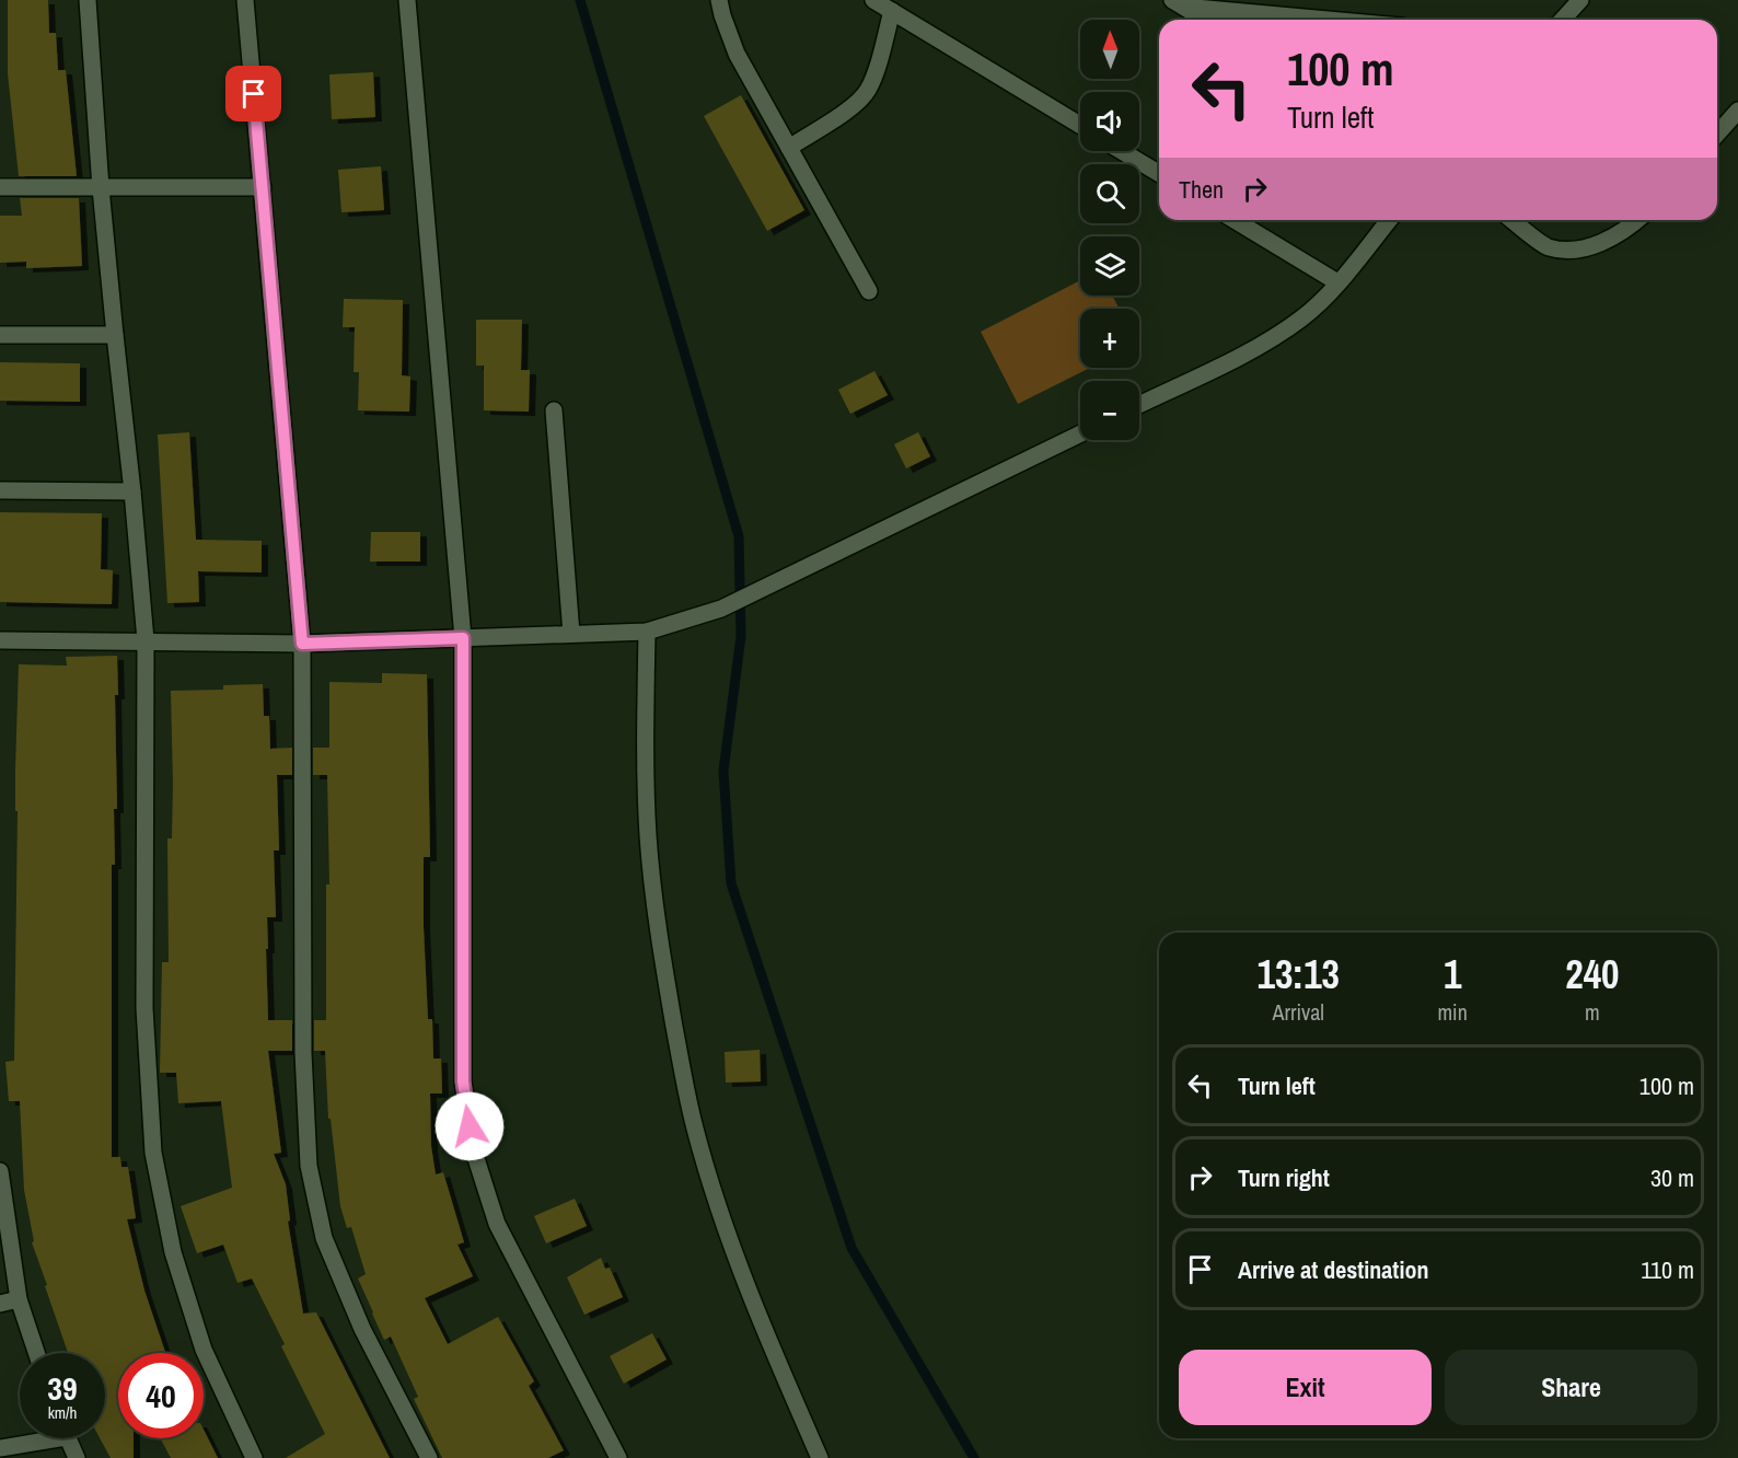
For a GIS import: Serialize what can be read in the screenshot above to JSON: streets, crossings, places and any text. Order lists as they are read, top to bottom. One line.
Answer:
{"north":"top","page":{"map_buttons":["+","−"],"turn":["100 m","Turn left"],"then":"Then","eta":["13:13","Arrival","1","min","240","m"],"list":[{"name":"Turn left","value":"100 m"},{"name":"Turn right","value":"30 m"},{"name":"Arrive at destination","value":"110 m"}],"buttons":["Exit","Share"],"speed":"39 km/h","limit":"40"}}
